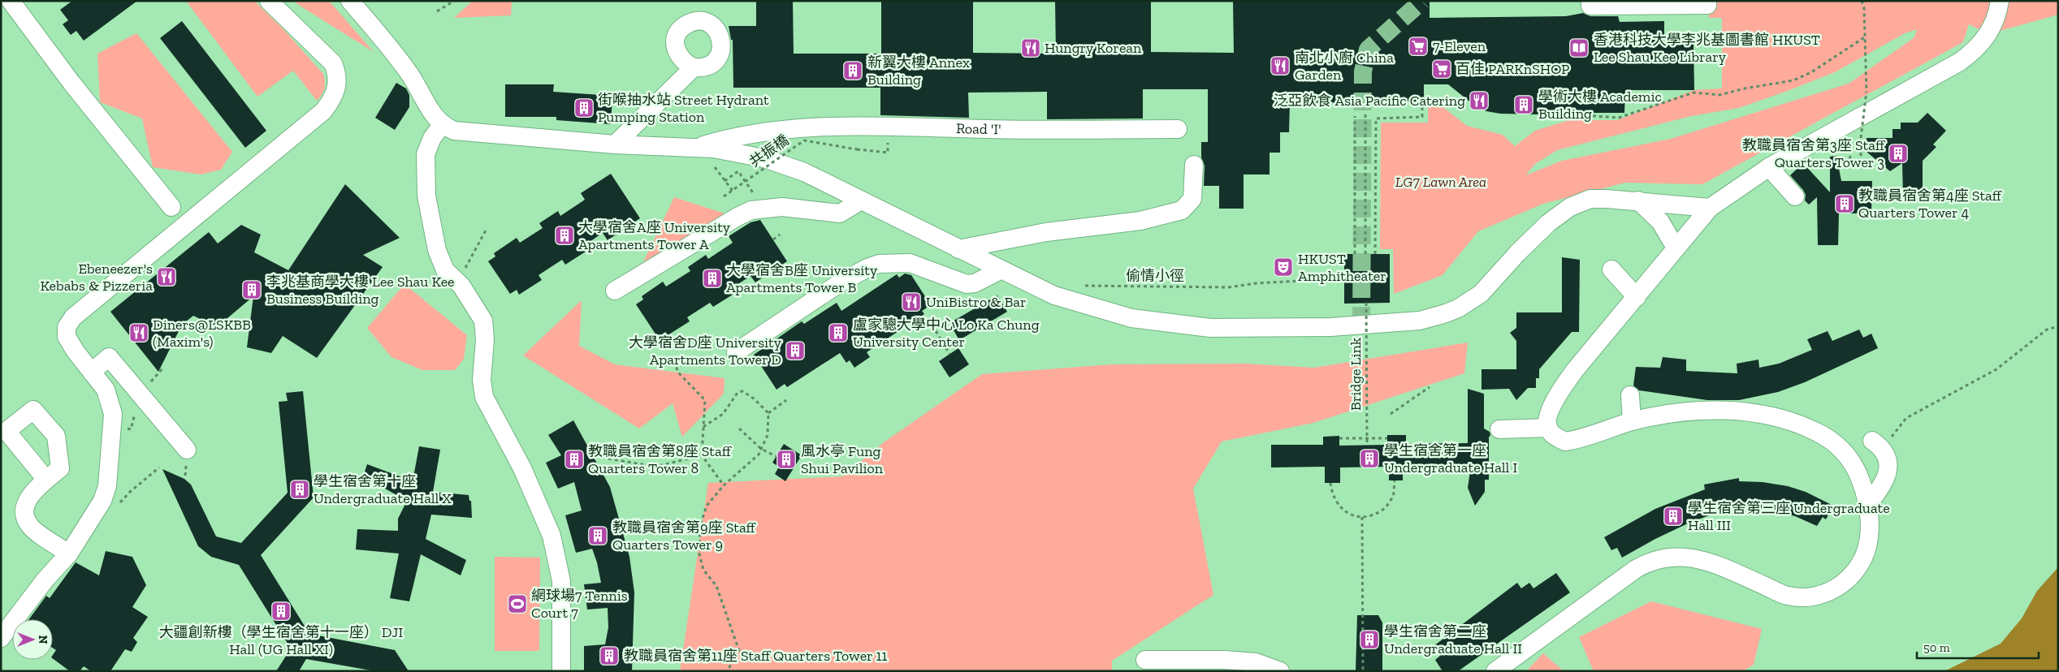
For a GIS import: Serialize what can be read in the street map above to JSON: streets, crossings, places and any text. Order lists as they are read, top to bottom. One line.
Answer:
{"streets":{"lane":["Road 'I'"],"path":["共振橋","偷情小徑","Bridge Link"]},"crossings":[["Road 'I'","共振橋"]],"parks":["LG7 Lawn Area"],"places":{"supermarket":["7-Eleven","百佳 PARKnSHOP"],"restaurant":["Hungry Korean","南北小廚 China Garden","泛亞飲食 Asia Pacific Catering","Ebeneezer's Kebabs & Pizzeria","UniBistro & Bar","Diners@LSKBB (Maxim's)"],"library":["香港科技大學李兆基圖書館 HKUST Lee Shau Kee Library"],"building":["新翼大樓 Annex Building","學術大樓 Academic Building","街喉抽水站 Street Hydrant Pumping Station","教職員宿舍第3座 Staff Quarters Tower 3","教職員宿舍第4座 Staff Quarters Tower 4","大學宿舍A座 University Apartments Tower A","大學宿舍B座 University Apartments Tower B","李兆基商學大樓 Lee Shau Kee Business Building","盧家驄大學中心 Lo Ka Chung University Center","大學宿舍D座 University Apartments Tower D","學生宿舍第一座 Undergraduate Hall I","教職員宿舍第8座 Staff Quarters Tower 8","風水亭 Fung Shui Pavilion","學生宿舍第十座 Undergraduate Hall X","學生宿舍第三座 Undergraduate Hall III","教職員宿舍第9座 Staff Quarters Tower 9","大疆創新樓（學生宿舍第十一座） DJI Hall (UG Hall XI)","學生宿舍第二座 Undergraduate Hall II","教職員宿舍第11座 Staff Quarters Tower 11"],"theatre":["HKUST Amphitheater"],"sports":["網球場7 Tennis Court 7"]},"scale_bar":"50 m","north":"right"}
